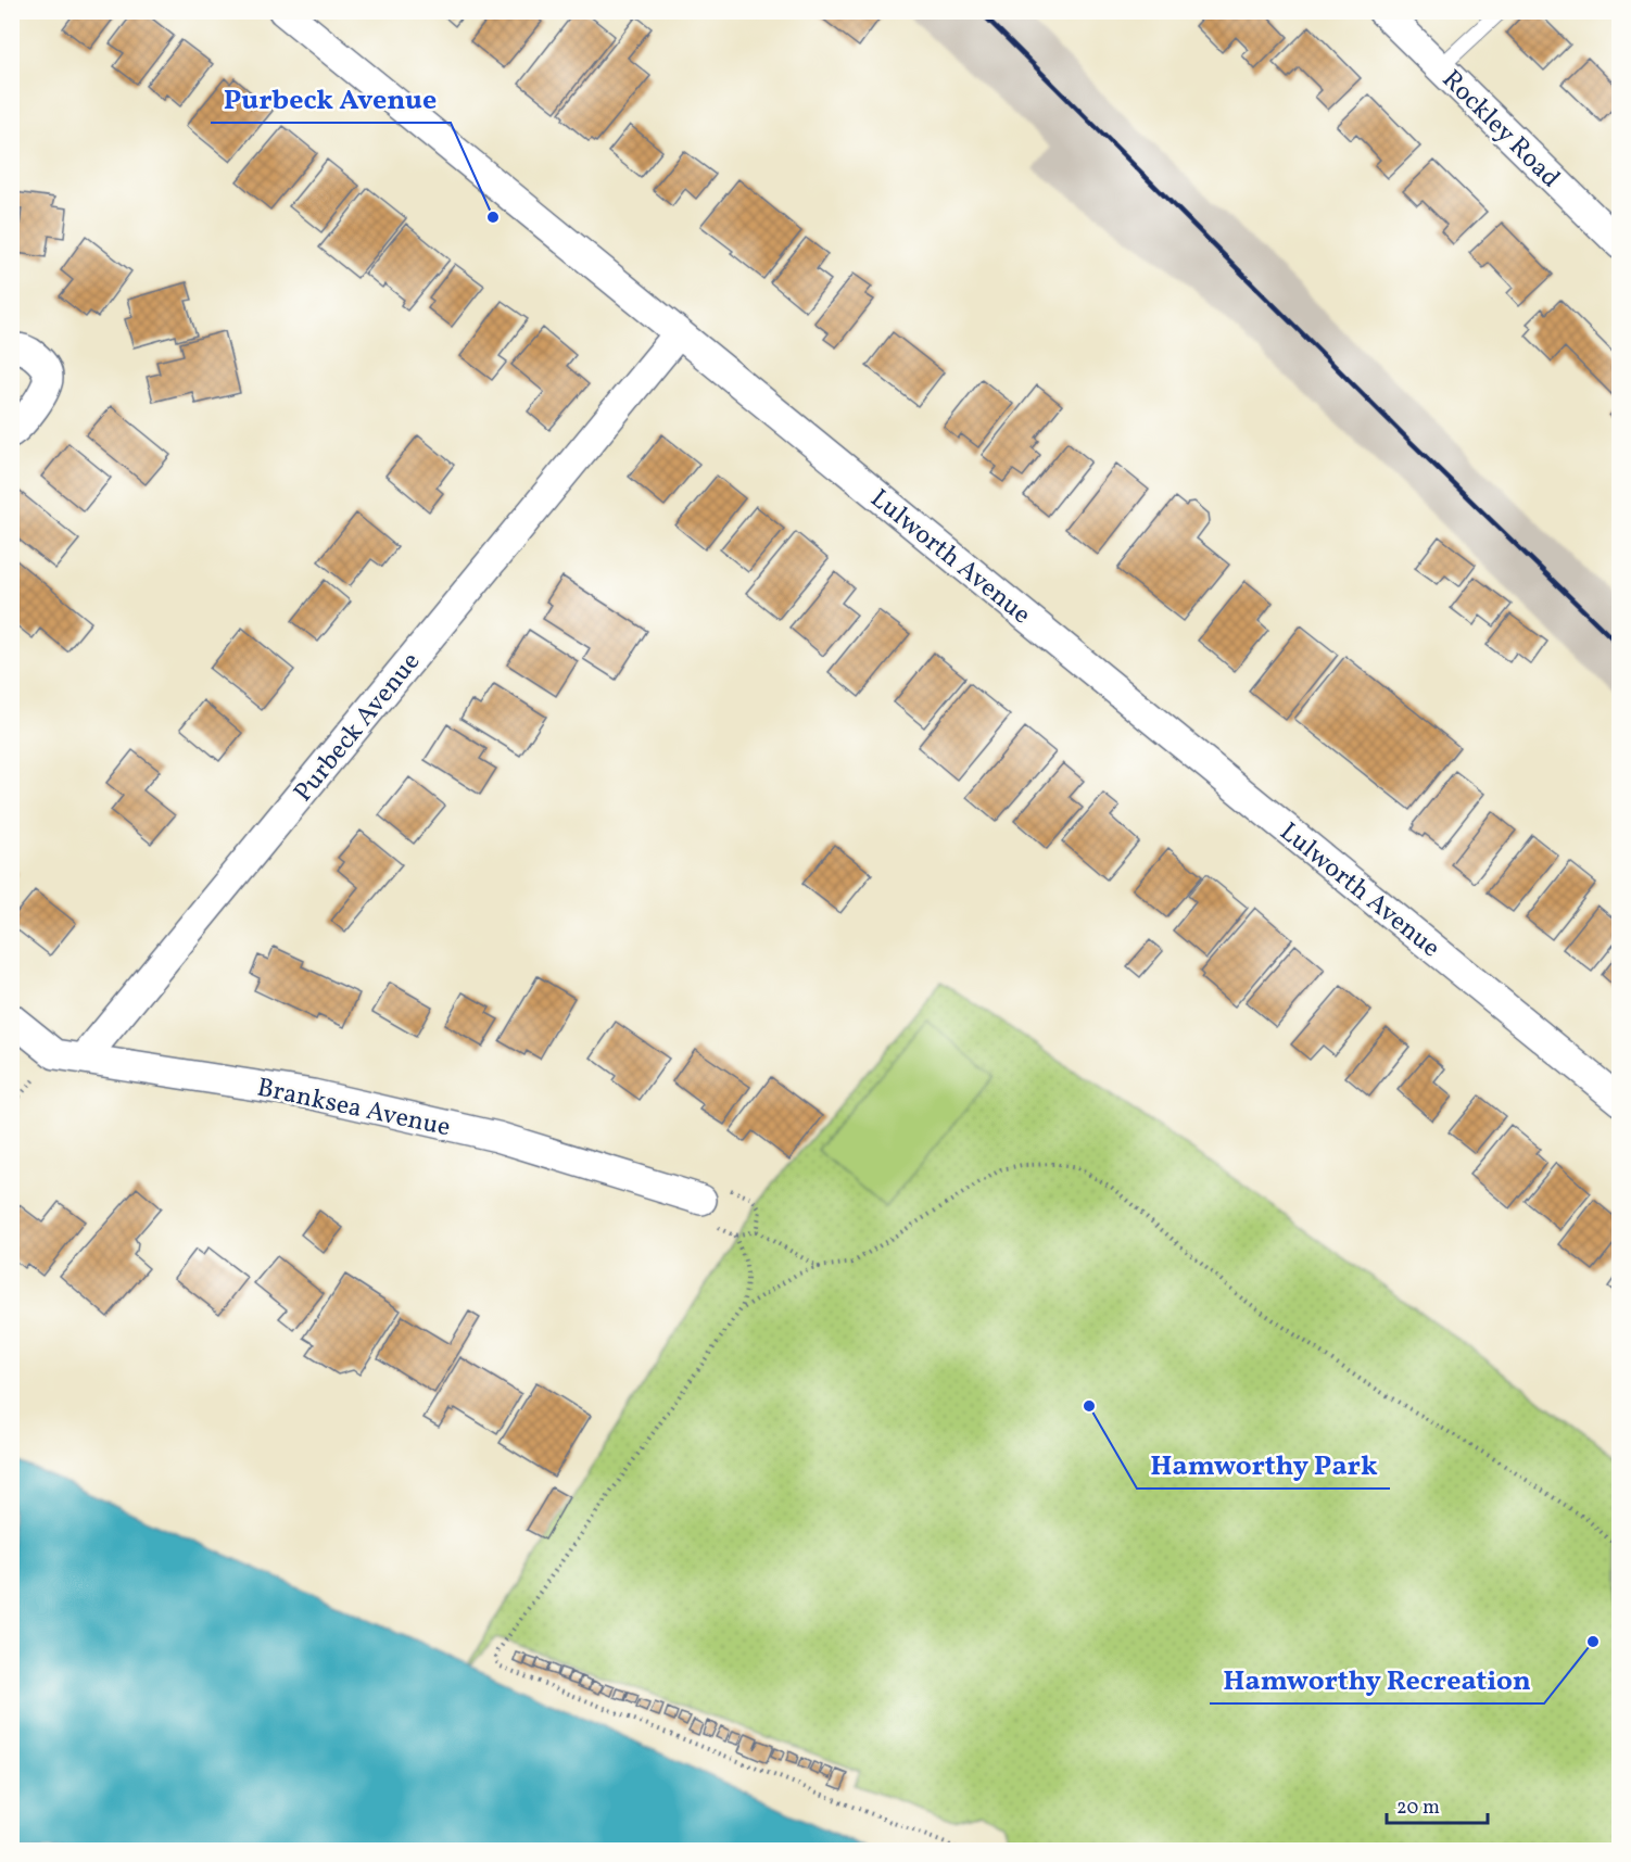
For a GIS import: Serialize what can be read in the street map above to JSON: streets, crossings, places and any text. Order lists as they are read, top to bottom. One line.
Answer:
{"streets":{"street":["Rockley Road","Lulworth Avenue","Purbeck Avenue","Branksea Avenue"]},"crossings":[["Lulworth Avenue","Purbeck Avenue"],["Purbeck Avenue","Branksea Avenue"]],"places":["Purbeck Avenue","Hamworthy Park","Hamworthy Recreation"],"scale_bar":"20 m"}
